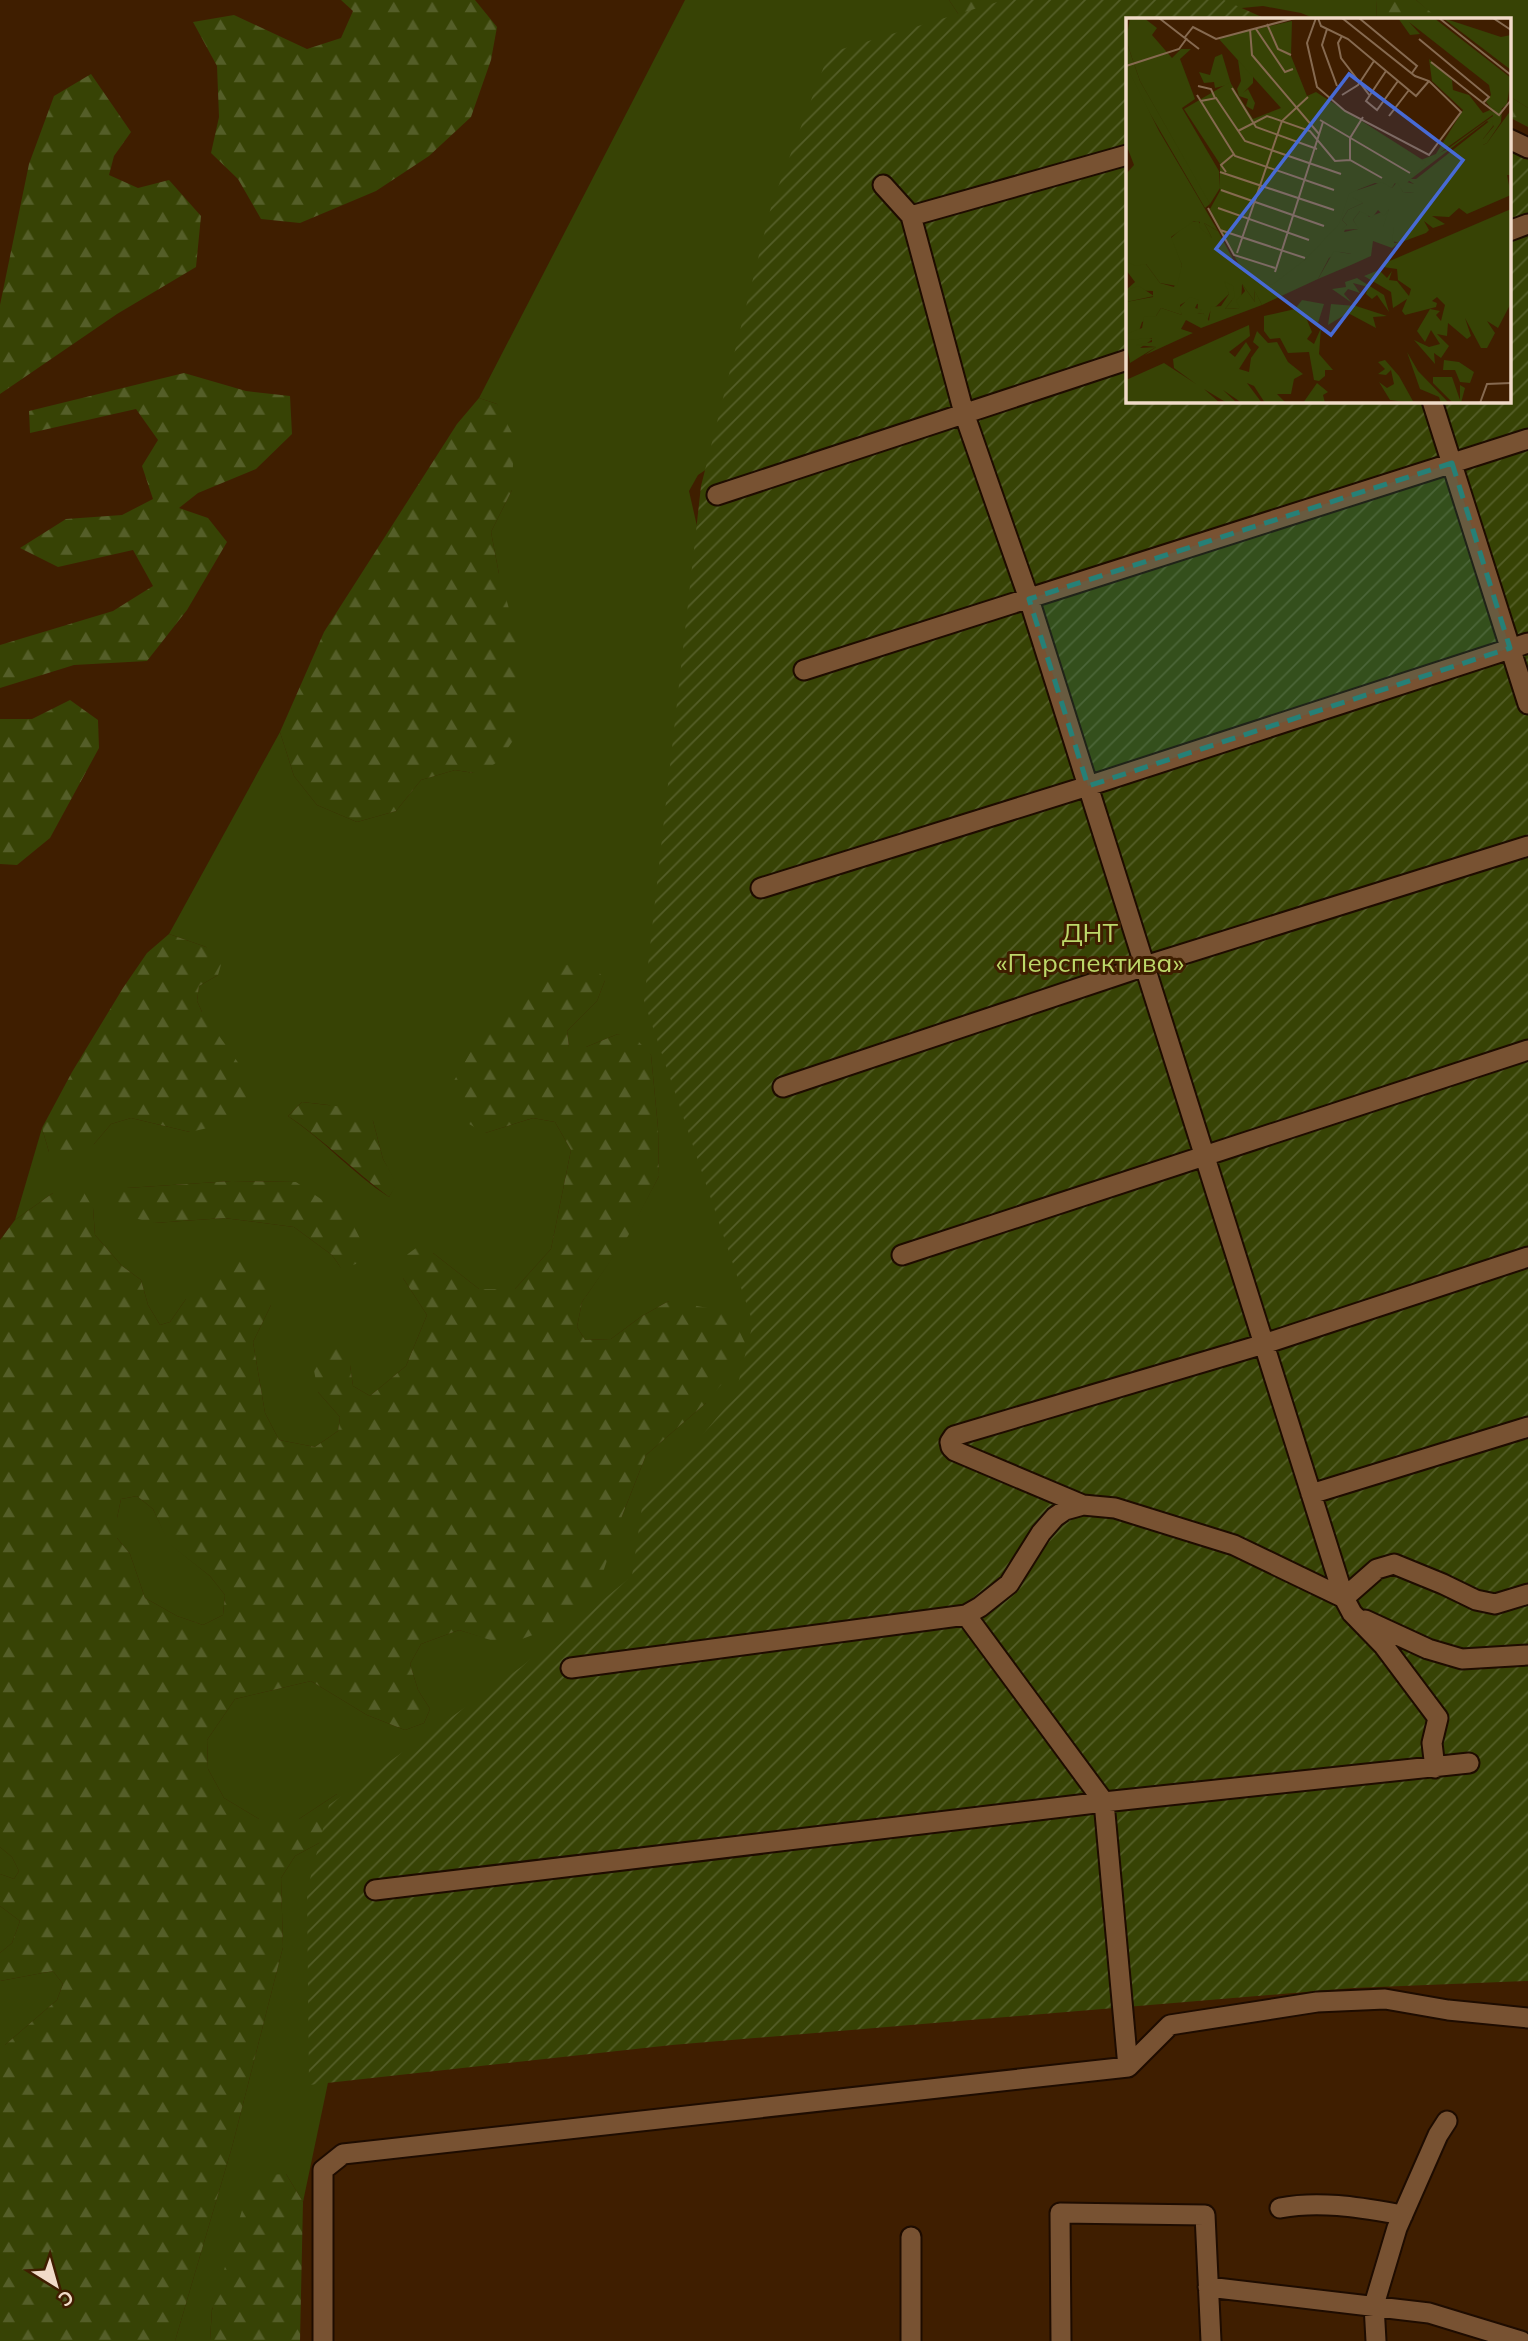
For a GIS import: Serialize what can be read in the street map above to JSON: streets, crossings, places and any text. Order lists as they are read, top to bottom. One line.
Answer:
{"parks":["ДНТ «Перспектива»"],"north":"bottom right"}
